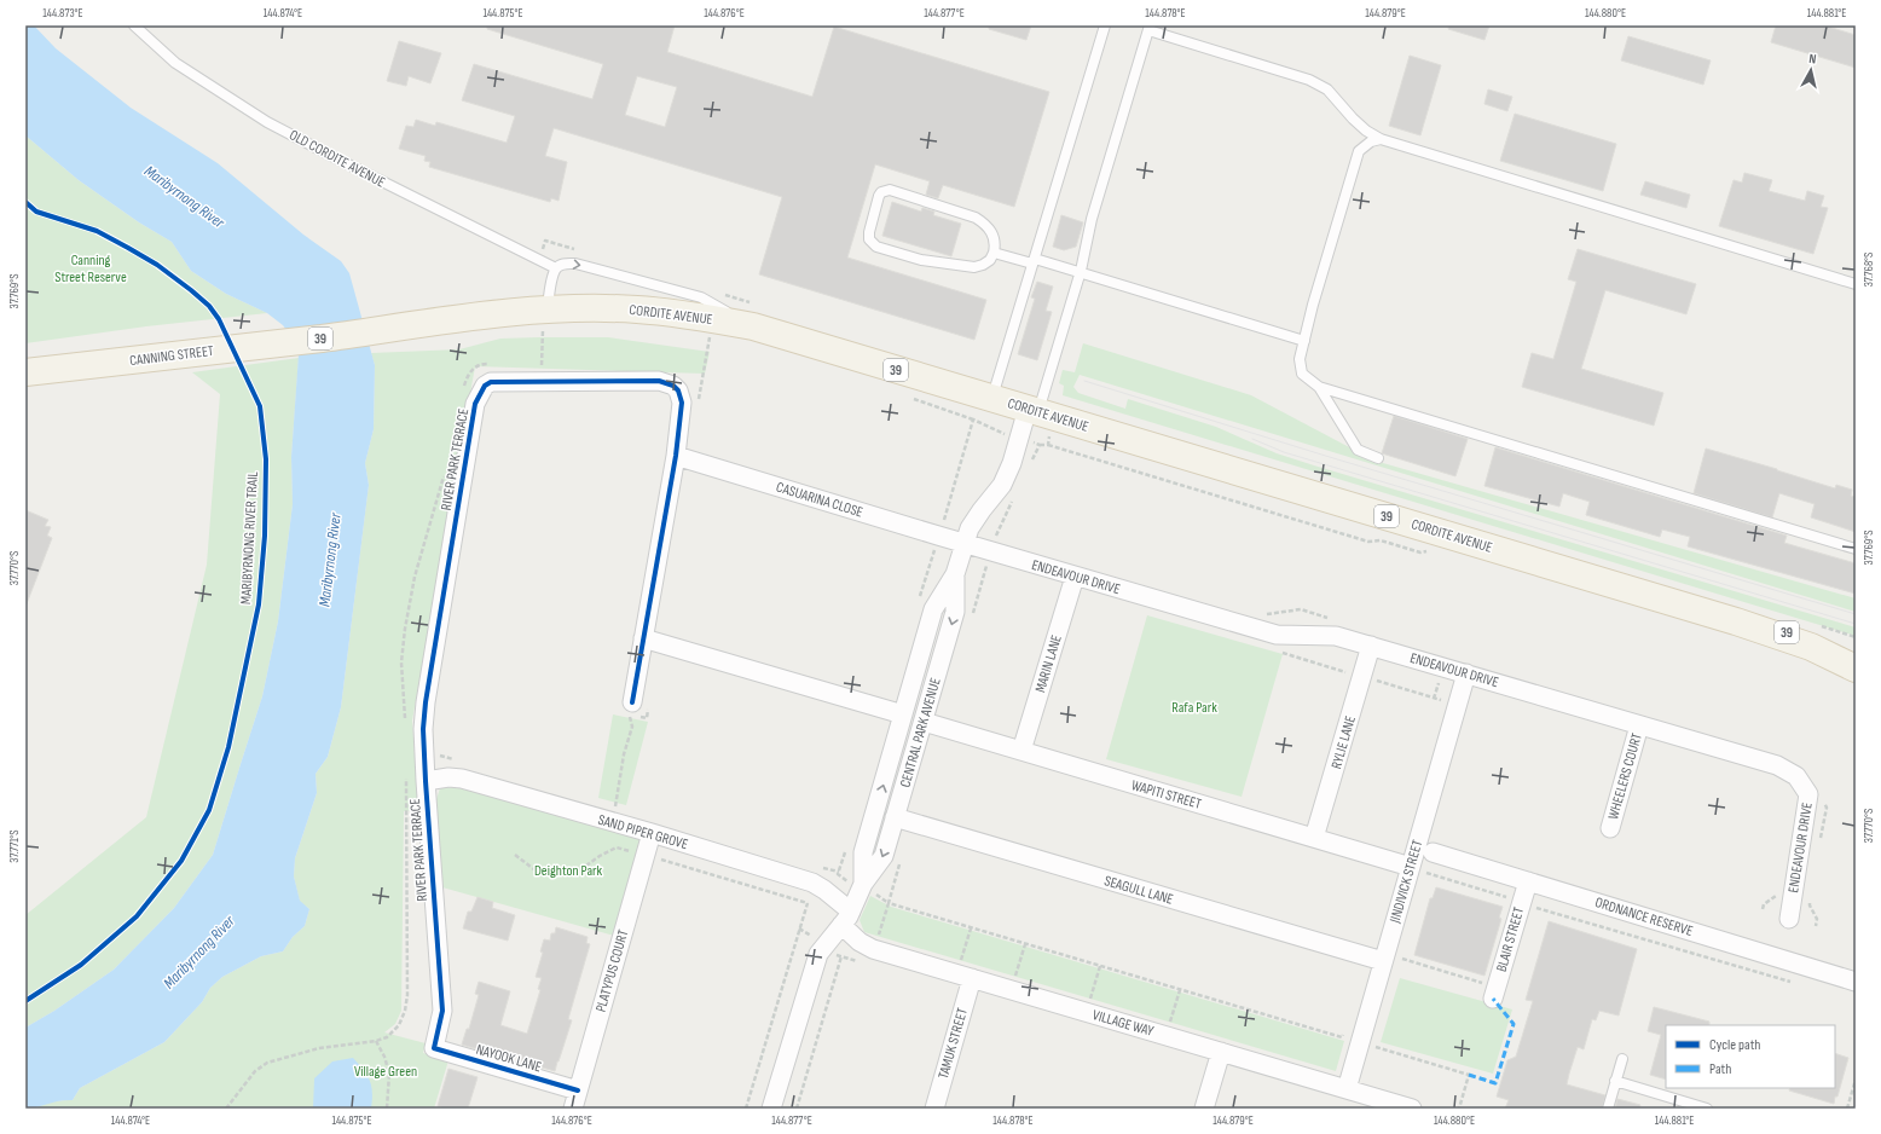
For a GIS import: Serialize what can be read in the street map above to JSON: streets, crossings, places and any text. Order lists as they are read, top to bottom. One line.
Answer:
{"streets":{"main road":["CORDITE AVENUE","39","CANNING STREET"],"street":["RIVER PARK TERRACE","CASUARINA CLOSE","ENDEAVOUR DRIVE","MARIN LANE","CENTRAL PARK AVENUE","RYLIE LANE","WHEELERS COURT","WAPITI STREET","SAND PIPER GROVE","JINDIVICK STREET","SEAGULL LANE","ORDNANCE RESERVE","BLAIR STREET","PLATYPUS COURT","VILLAGE WAY","TAMUK STREET","NAYOOK LANE"],"lane":["OLD CORDITE AVENUE"],"cycle path":["MARIBYRNONG RIVER TRAIL"]},"crossings":[["CORDITE AVENUE","CANNING STREET"],["CORDITE AVENUE","CENTRAL PARK AVENUE"],["RIVER PARK TERRACE","CASUARINA CLOSE"],["RIVER PARK TERRACE","SAND PIPER GROVE"],["RIVER PARK TERRACE","NAYOOK LANE"],["CASUARINA CLOSE","ENDEAVOUR DRIVE"],["CASUARINA CLOSE","CENTRAL PARK AVENUE"],["ENDEAVOUR DRIVE","MARIN LANE"],["ENDEAVOUR DRIVE","CENTRAL PARK AVENUE"],["ENDEAVOUR DRIVE","RYLIE LANE"],["ENDEAVOUR DRIVE","WHEELERS COURT"],["ENDEAVOUR DRIVE","JINDIVICK STREET"],["MARIN LANE","WAPITI STREET"],["CENTRAL PARK AVENUE","WAPITI STREET"],["CENTRAL PARK AVENUE","SAND PIPER GROVE"],["CENTRAL PARK AVENUE","SEAGULL LANE"],["CENTRAL PARK AVENUE","VILLAGE WAY"],["RYLIE LANE","WAPITI STREET"],["WAPITI STREET","JINDIVICK STREET"],["SAND PIPER GROVE","PLATYPUS COURT"],["SAND PIPER GROVE","VILLAGE WAY"],["JINDIVICK STREET","SEAGULL LANE"],["JINDIVICK STREET","VILLAGE WAY"],["ORDNANCE RESERVE","BLAIR STREET"],["PLATYPUS COURT","NAYOOK LANE"],["VILLAGE WAY","TAMUK STREET"]],"water":["Maribyrnong River"],"parks":["Canning Street Reserve","Rafa Park","Deighton Park","Village Green"],"legend":["Cycle path","Path"],"north":"top","coordinates":["144.873°E","144.874°E","144.875°E","144.876°E","144.877°E","144.878°E","144.879°E","144.880°E","144.881°E","37.768°S","37.769°S","37.770°S","37.771°S"]}
